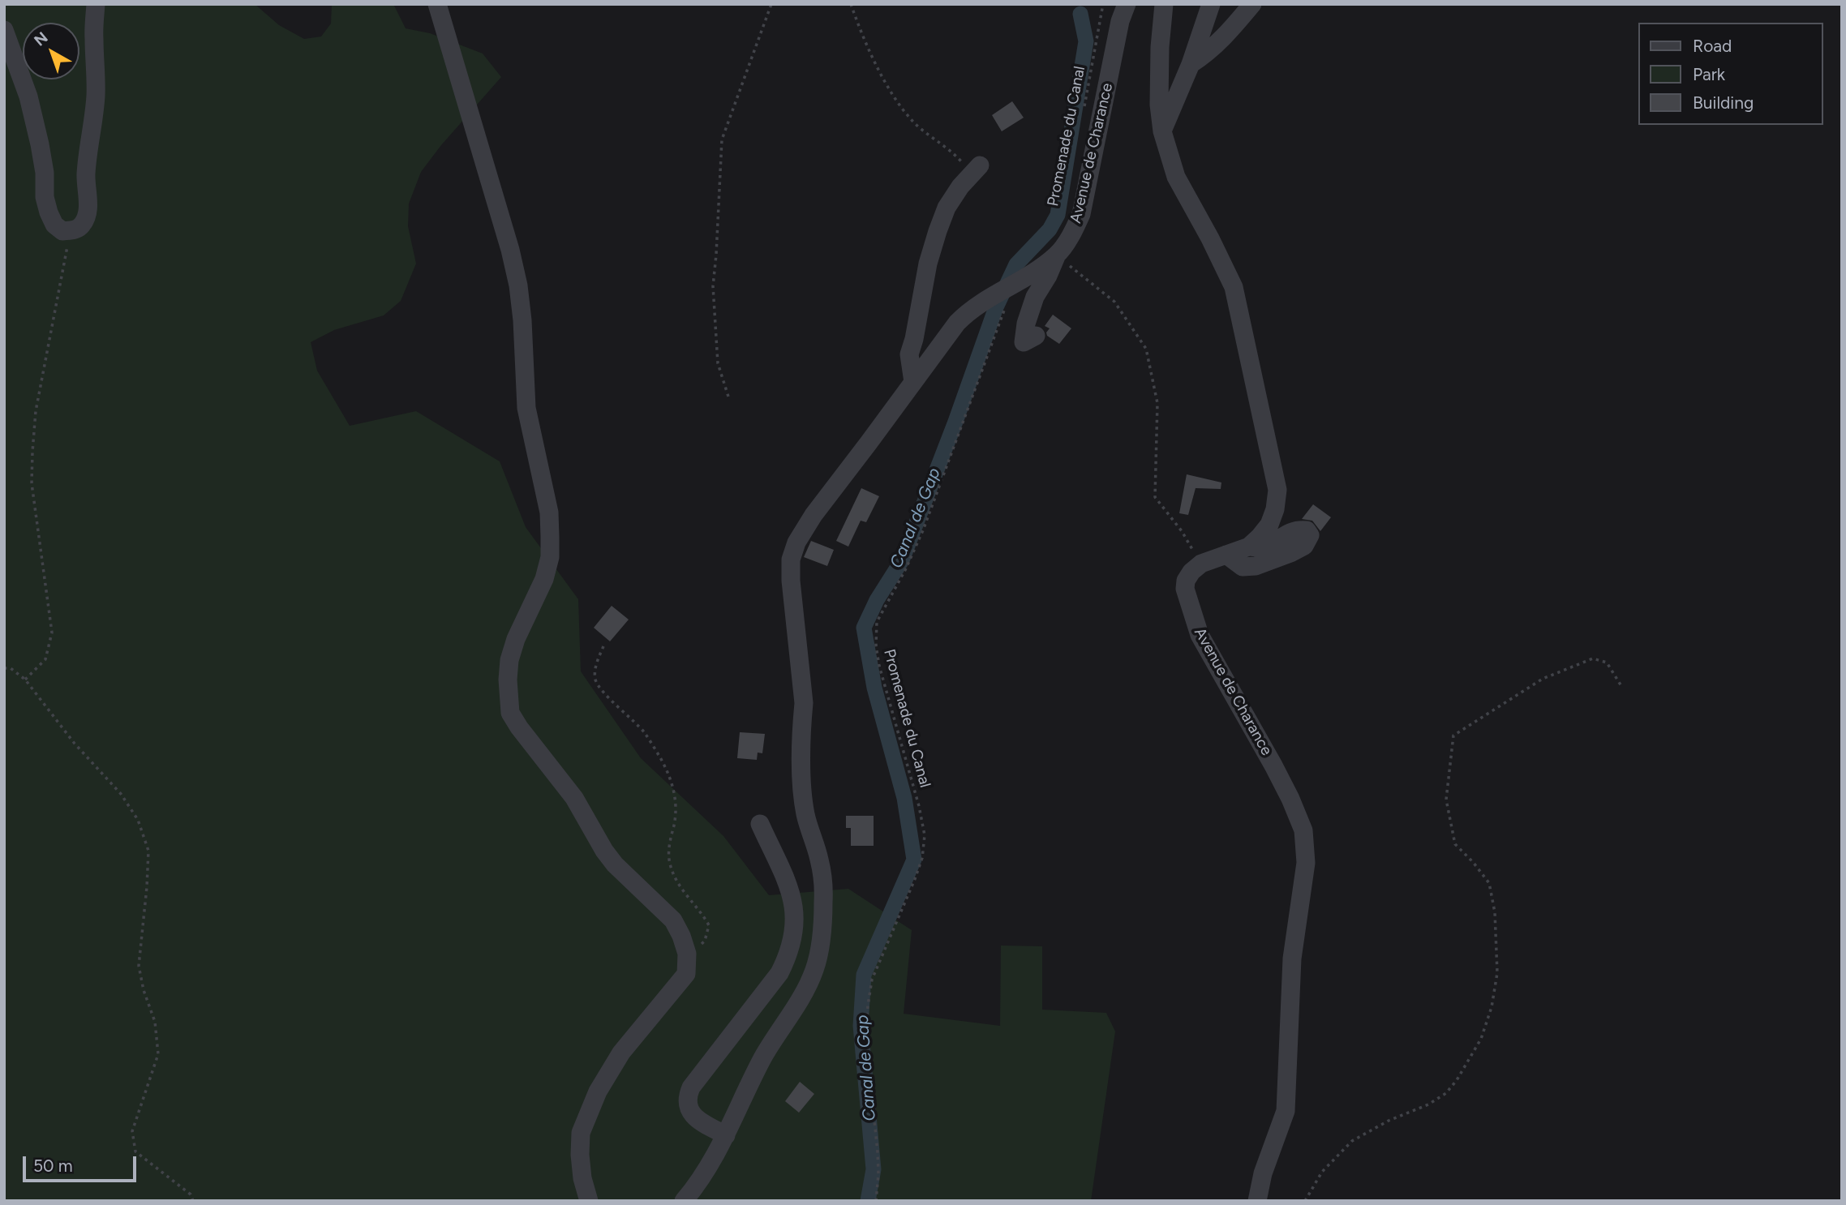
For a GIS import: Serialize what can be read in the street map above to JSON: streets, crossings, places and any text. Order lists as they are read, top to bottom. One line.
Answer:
{"streets":{"street":["Avenue de Charance"],"path":["Promenade du Canal"]},"crossings":[["Promenade du Canal","Avenue de Charance"]],"water":["Canal de Gap"],"legend":["Road","Park","Building"],"scale_bar":"50 m","north":"top left"}
